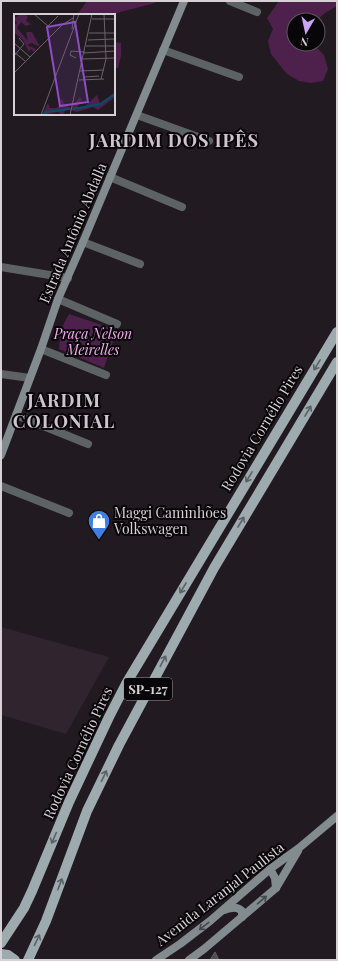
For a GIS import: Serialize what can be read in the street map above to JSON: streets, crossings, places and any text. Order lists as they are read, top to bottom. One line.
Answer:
{"streets":{"main road":["Rodovia Cornélio Pires","SP-127"],"street":["Estrada Antônio Abdalla","Avenida Laranjal Paulista"]},"districts":["JARDIM DOS IPÊS","JARDIM COLONIAL"],"parks":["Praça Nelson Meirelles"],"places":{"shop":["Maggi Caminhões Volkswagen"]},"north":"bottom"}
